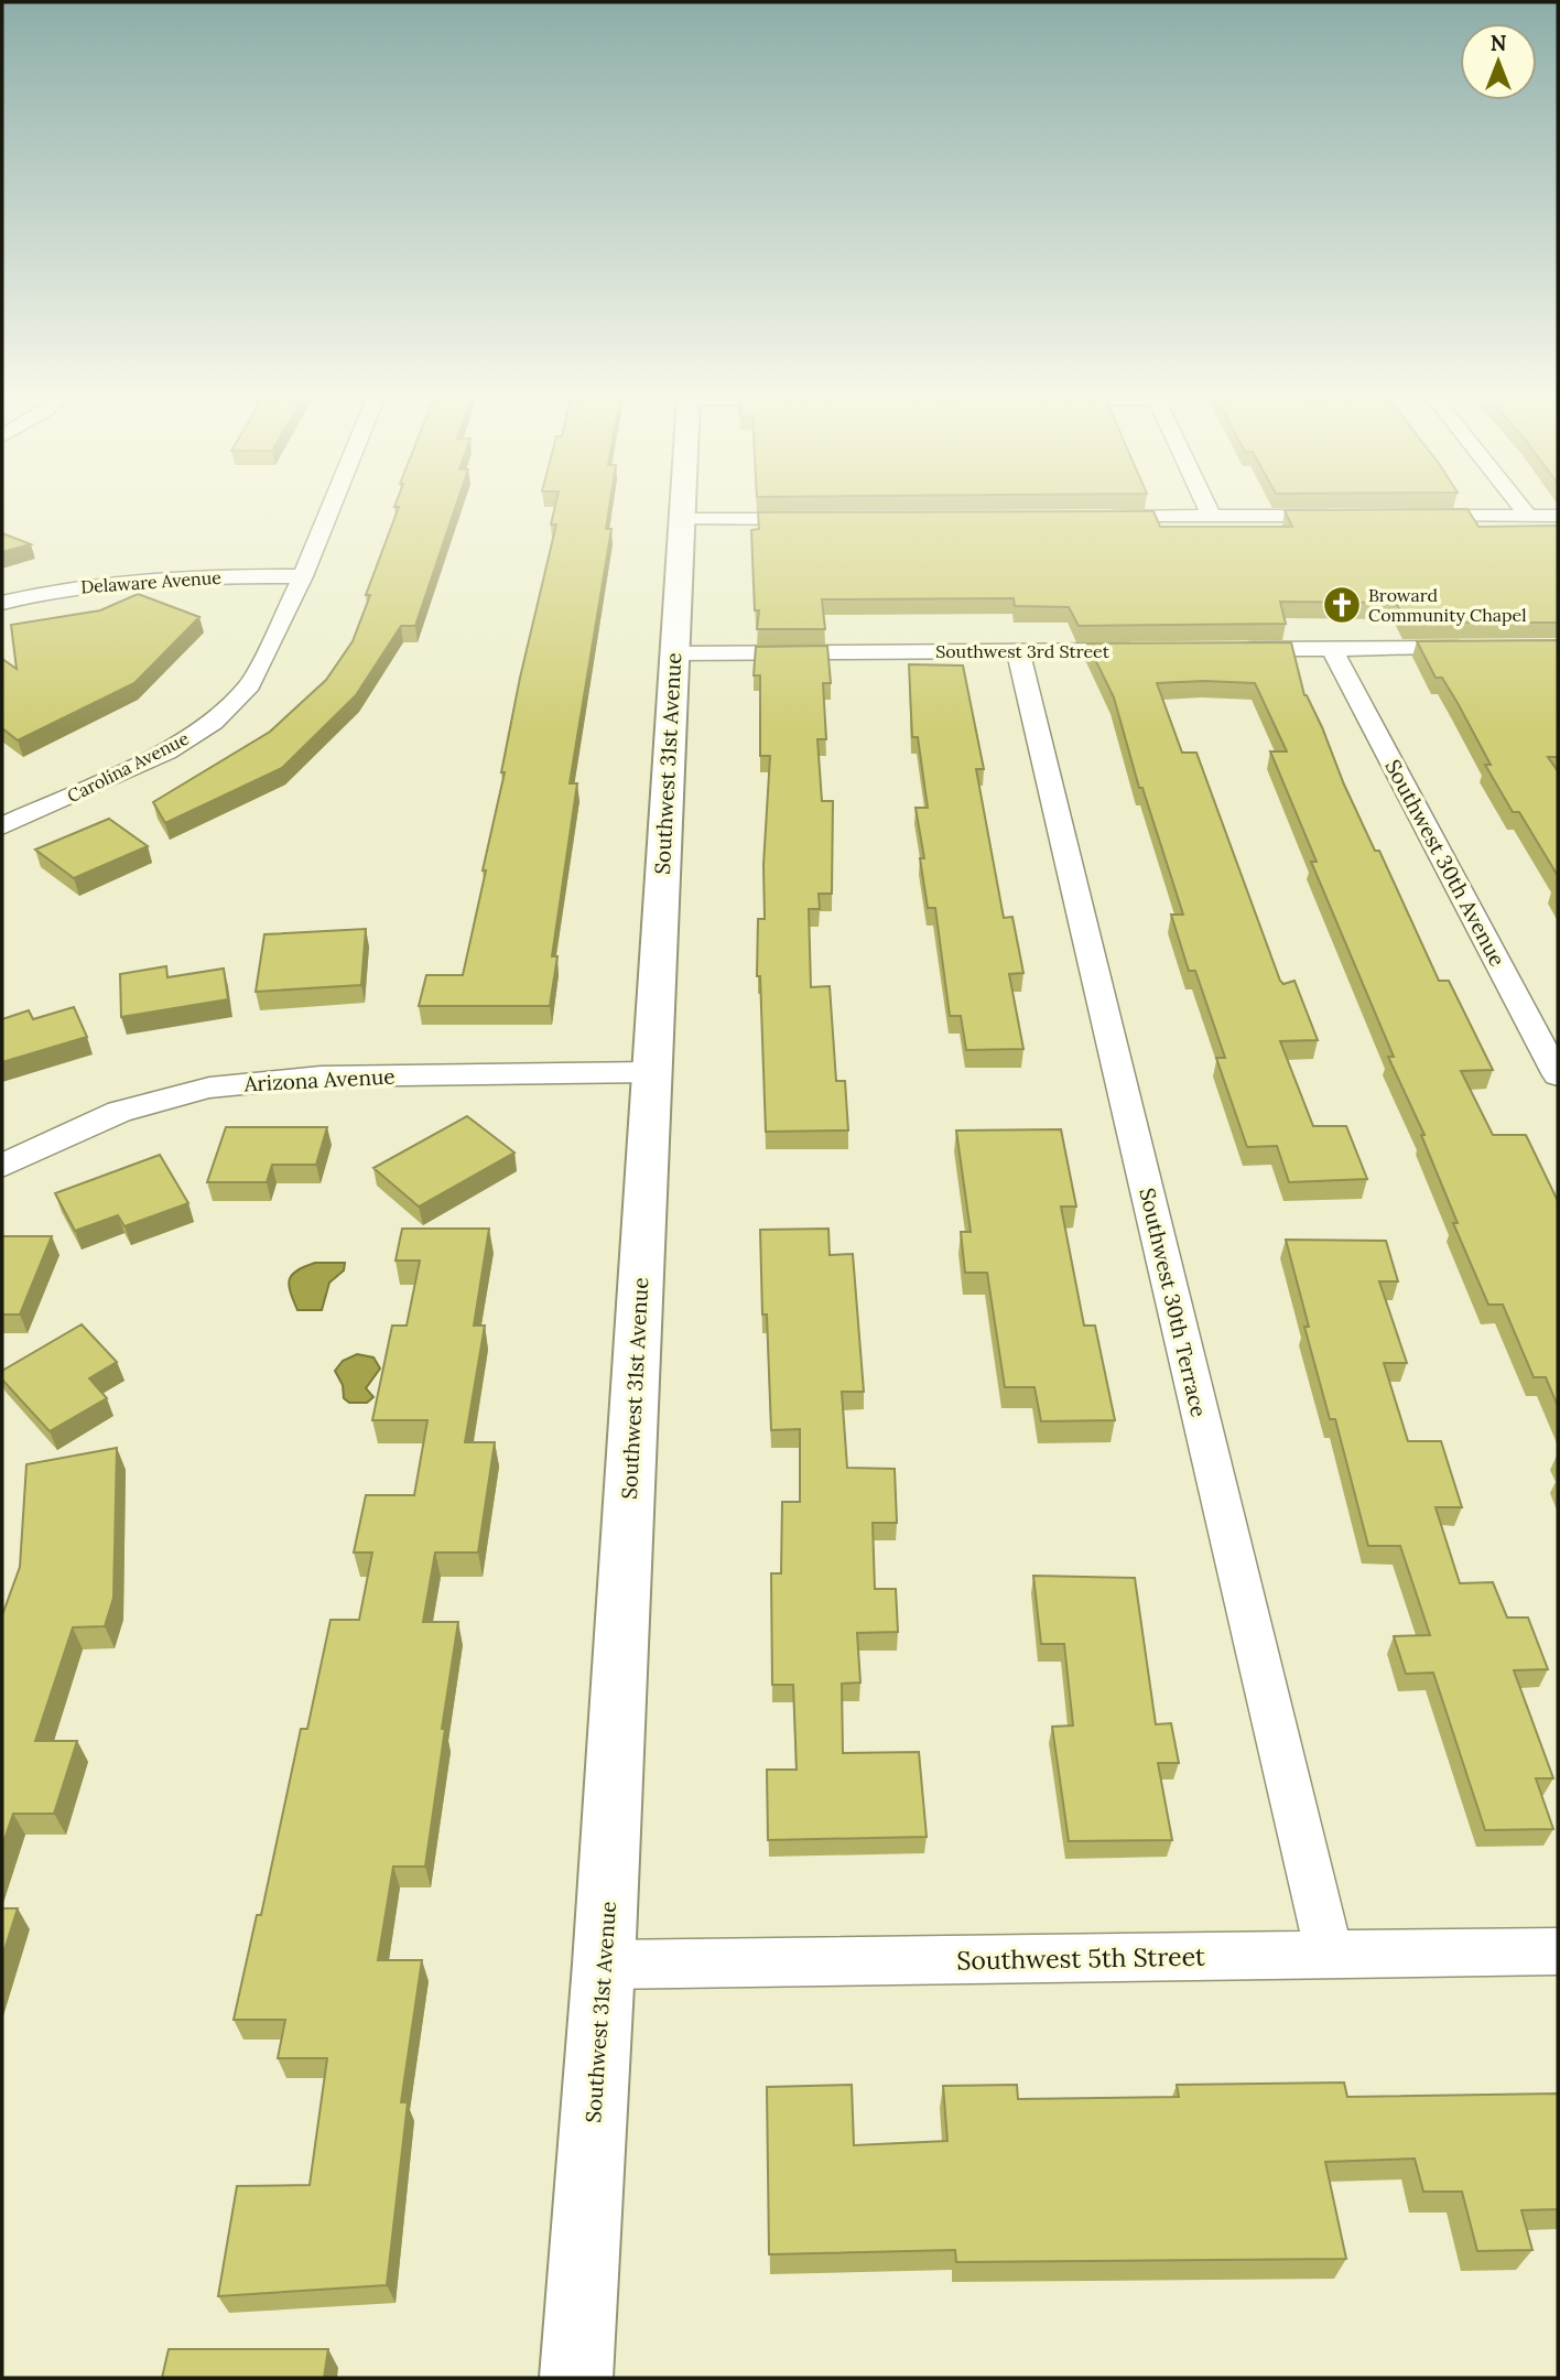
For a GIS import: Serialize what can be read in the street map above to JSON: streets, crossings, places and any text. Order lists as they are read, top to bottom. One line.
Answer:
{"streets":{"main road":["Southwest 31st Avenue"],"street":["Delaware Avenue","Southwest 3rd Street","Carolina Avenue","Southwest 30th Avenue","Arizona Avenue","Southwest 30th Terrace","Southwest 5th Street"]},"crossings":[["Delaware Avenue","Carolina Avenue"],["Southwest 3rd Street","Southwest 31st Avenue"],["Southwest 3rd Street","Southwest 30th Terrace"],["Southwest 31st Avenue","Arizona Avenue"],["Southwest 31st Avenue","Southwest 5th Street"],["Southwest 30th Terrace","Southwest 5th Street"]],"places":{"church":["Broward Community Chapel"]},"north":"top"}
